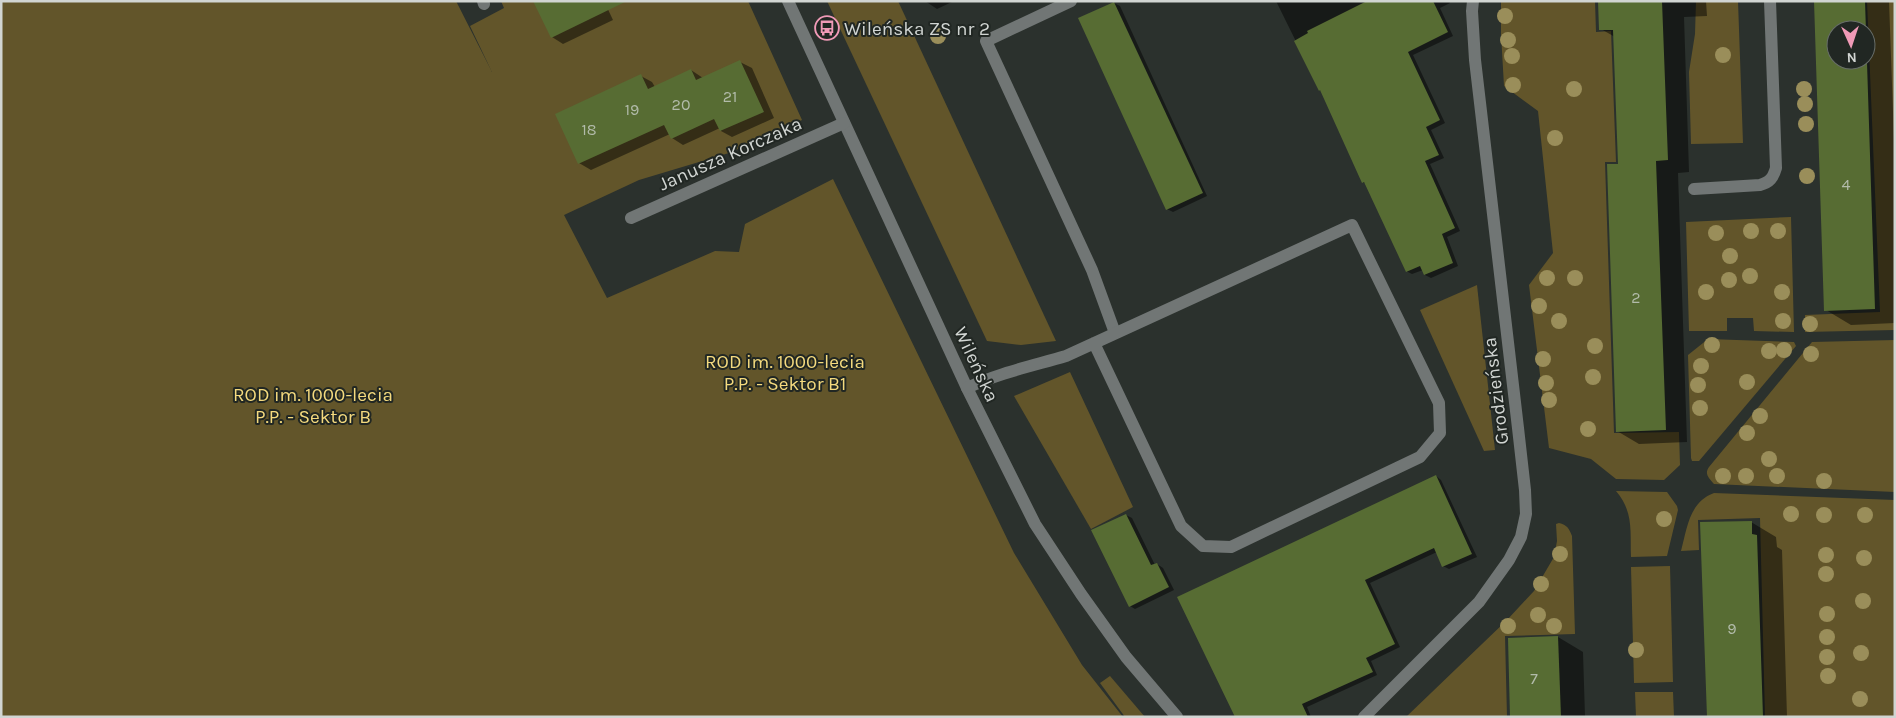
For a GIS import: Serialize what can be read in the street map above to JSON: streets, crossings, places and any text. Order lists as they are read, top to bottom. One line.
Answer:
{"streets":{"street":["Janusza Korczaka","Wileńska","Grodzieńska"]},"crossings":[["Janusza Korczaka","Wileńska"]],"parks":["ROD im. 1000-lecia P.P. - Sektor B1","ROD im. 1000-lecia P.P. - Sektor B"],"places":{"bus stop":["Wileńska ZS nr 2"]},"house_numbers":["21","20","19","18","4","2","9","7"],"north":"bottom"}
